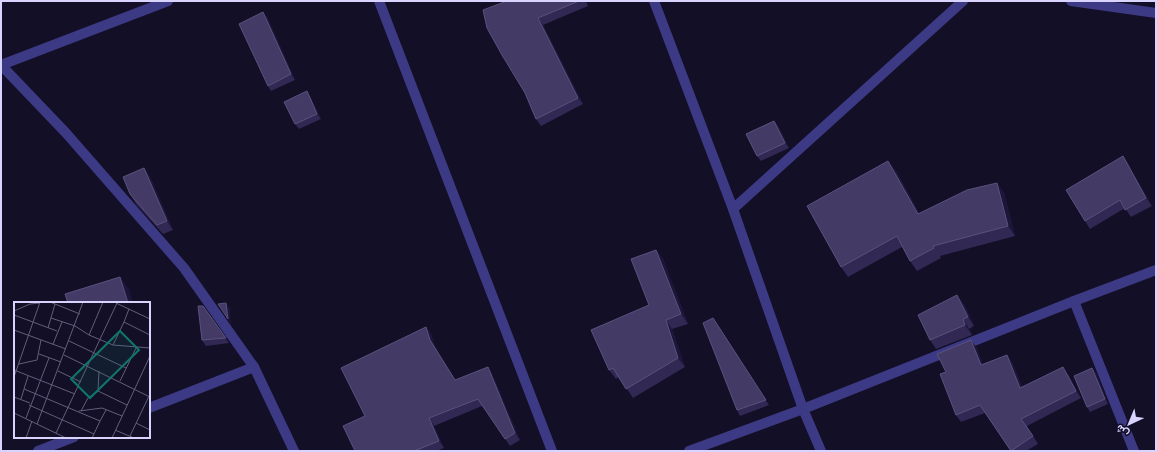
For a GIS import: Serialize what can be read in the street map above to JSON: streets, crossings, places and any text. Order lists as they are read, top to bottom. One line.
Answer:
{"north":"bottom left"}
